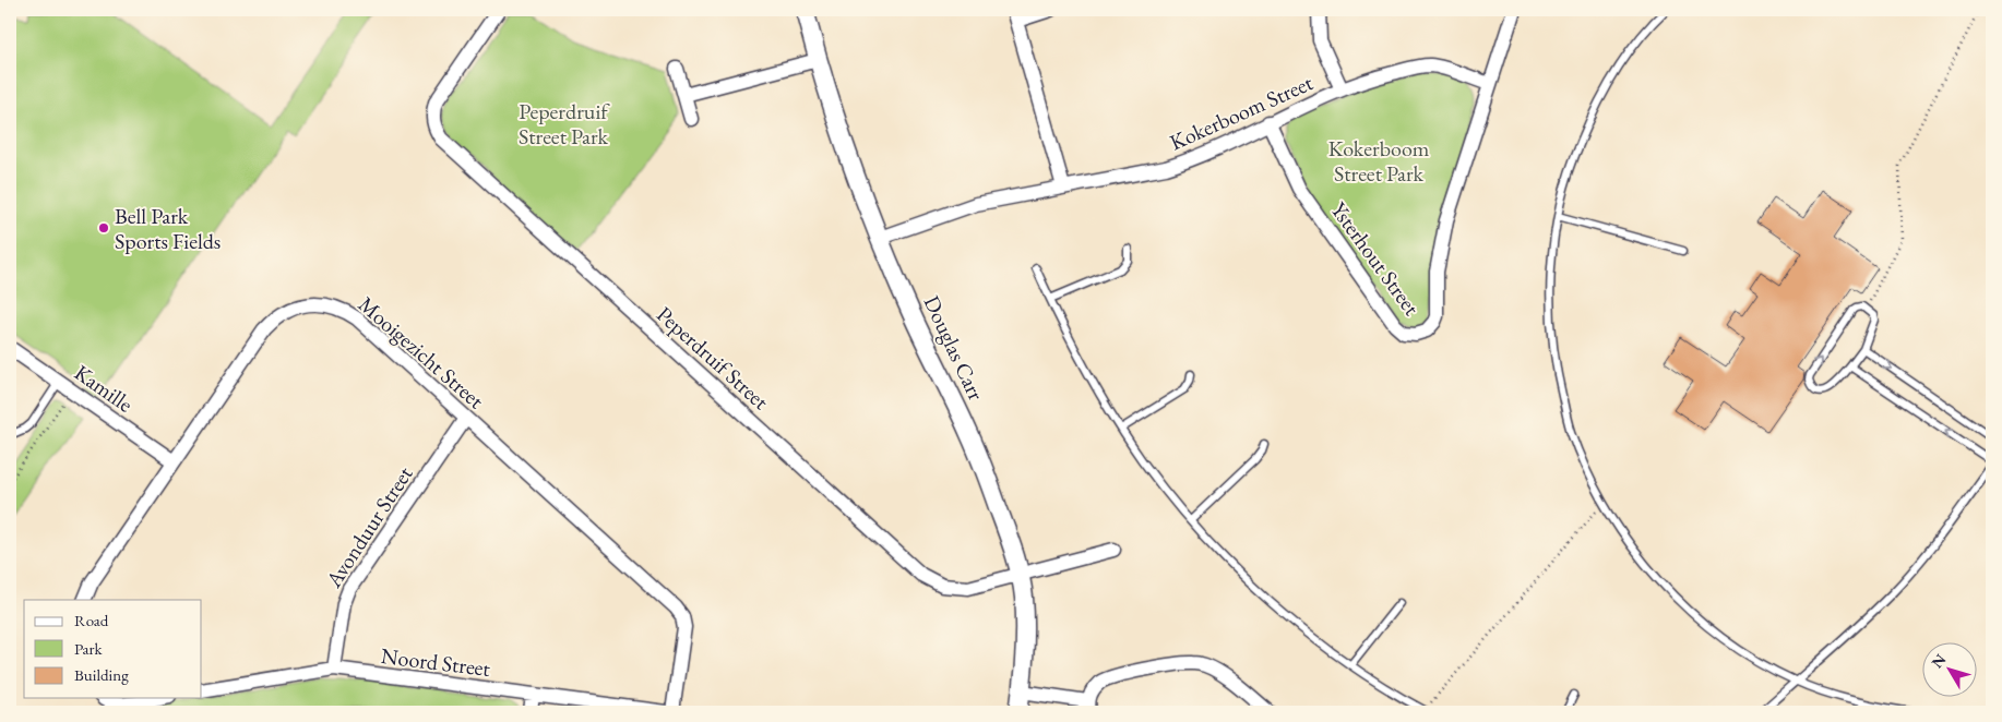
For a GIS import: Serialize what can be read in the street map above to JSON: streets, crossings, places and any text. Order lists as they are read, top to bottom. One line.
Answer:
{"streets":{"street":["Kokerboom Street","Ysterhout Street","Douglas Carr","Mooigezicht Street","Peperdruif Street","Kamille","Avonduur Street","Noord Street"]},"crossings":[["Kokerboom Street","Ysterhout Street"],["Kokerboom Street","Douglas Carr"],["Douglas Carr","Peperdruif Street"],["Mooigezicht Street","Kamille"],["Mooigezicht Street","Avonduur Street"],["Avonduur Street","Noord Street"]],"parks":["Peperdruif Street Park","Kokerboom Street Park"],"places":["Bell Park Sports Fields"],"legend":["Road","Park","Building"],"north":"top left"}
